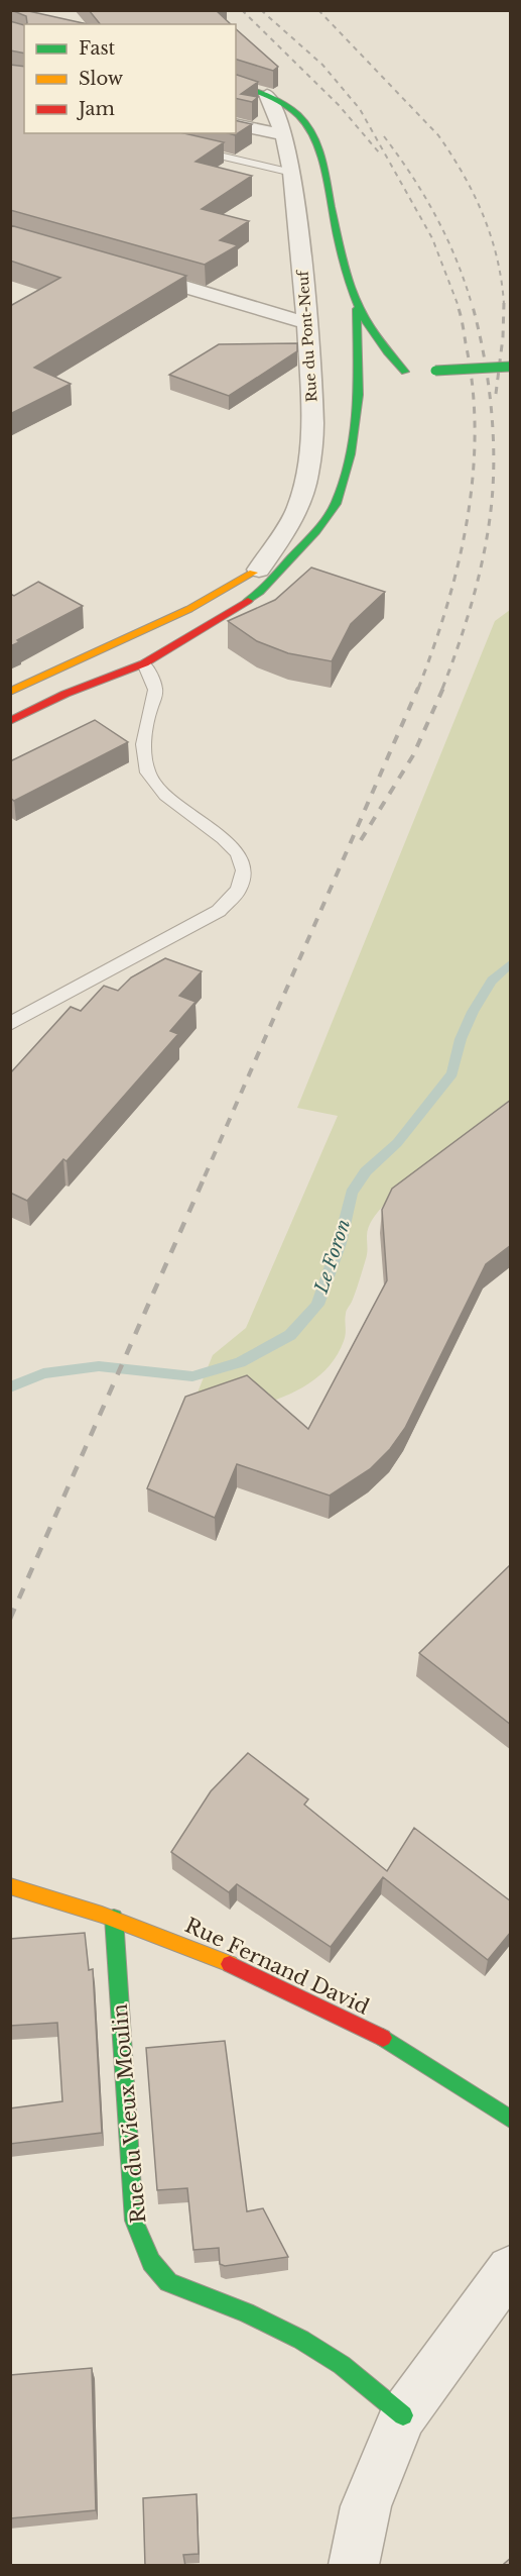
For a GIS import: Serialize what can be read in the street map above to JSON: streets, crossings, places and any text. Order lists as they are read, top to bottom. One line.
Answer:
{"streets":{"street":["Rue du Pont-Neuf","Rue Fernand David","Rue du Vieux Moulin"]},"crossings":[["Rue Fernand David","Rue du Vieux Moulin"]],"water":["Le Foron"],"legend":["Fast","Slow","Jam"]}
